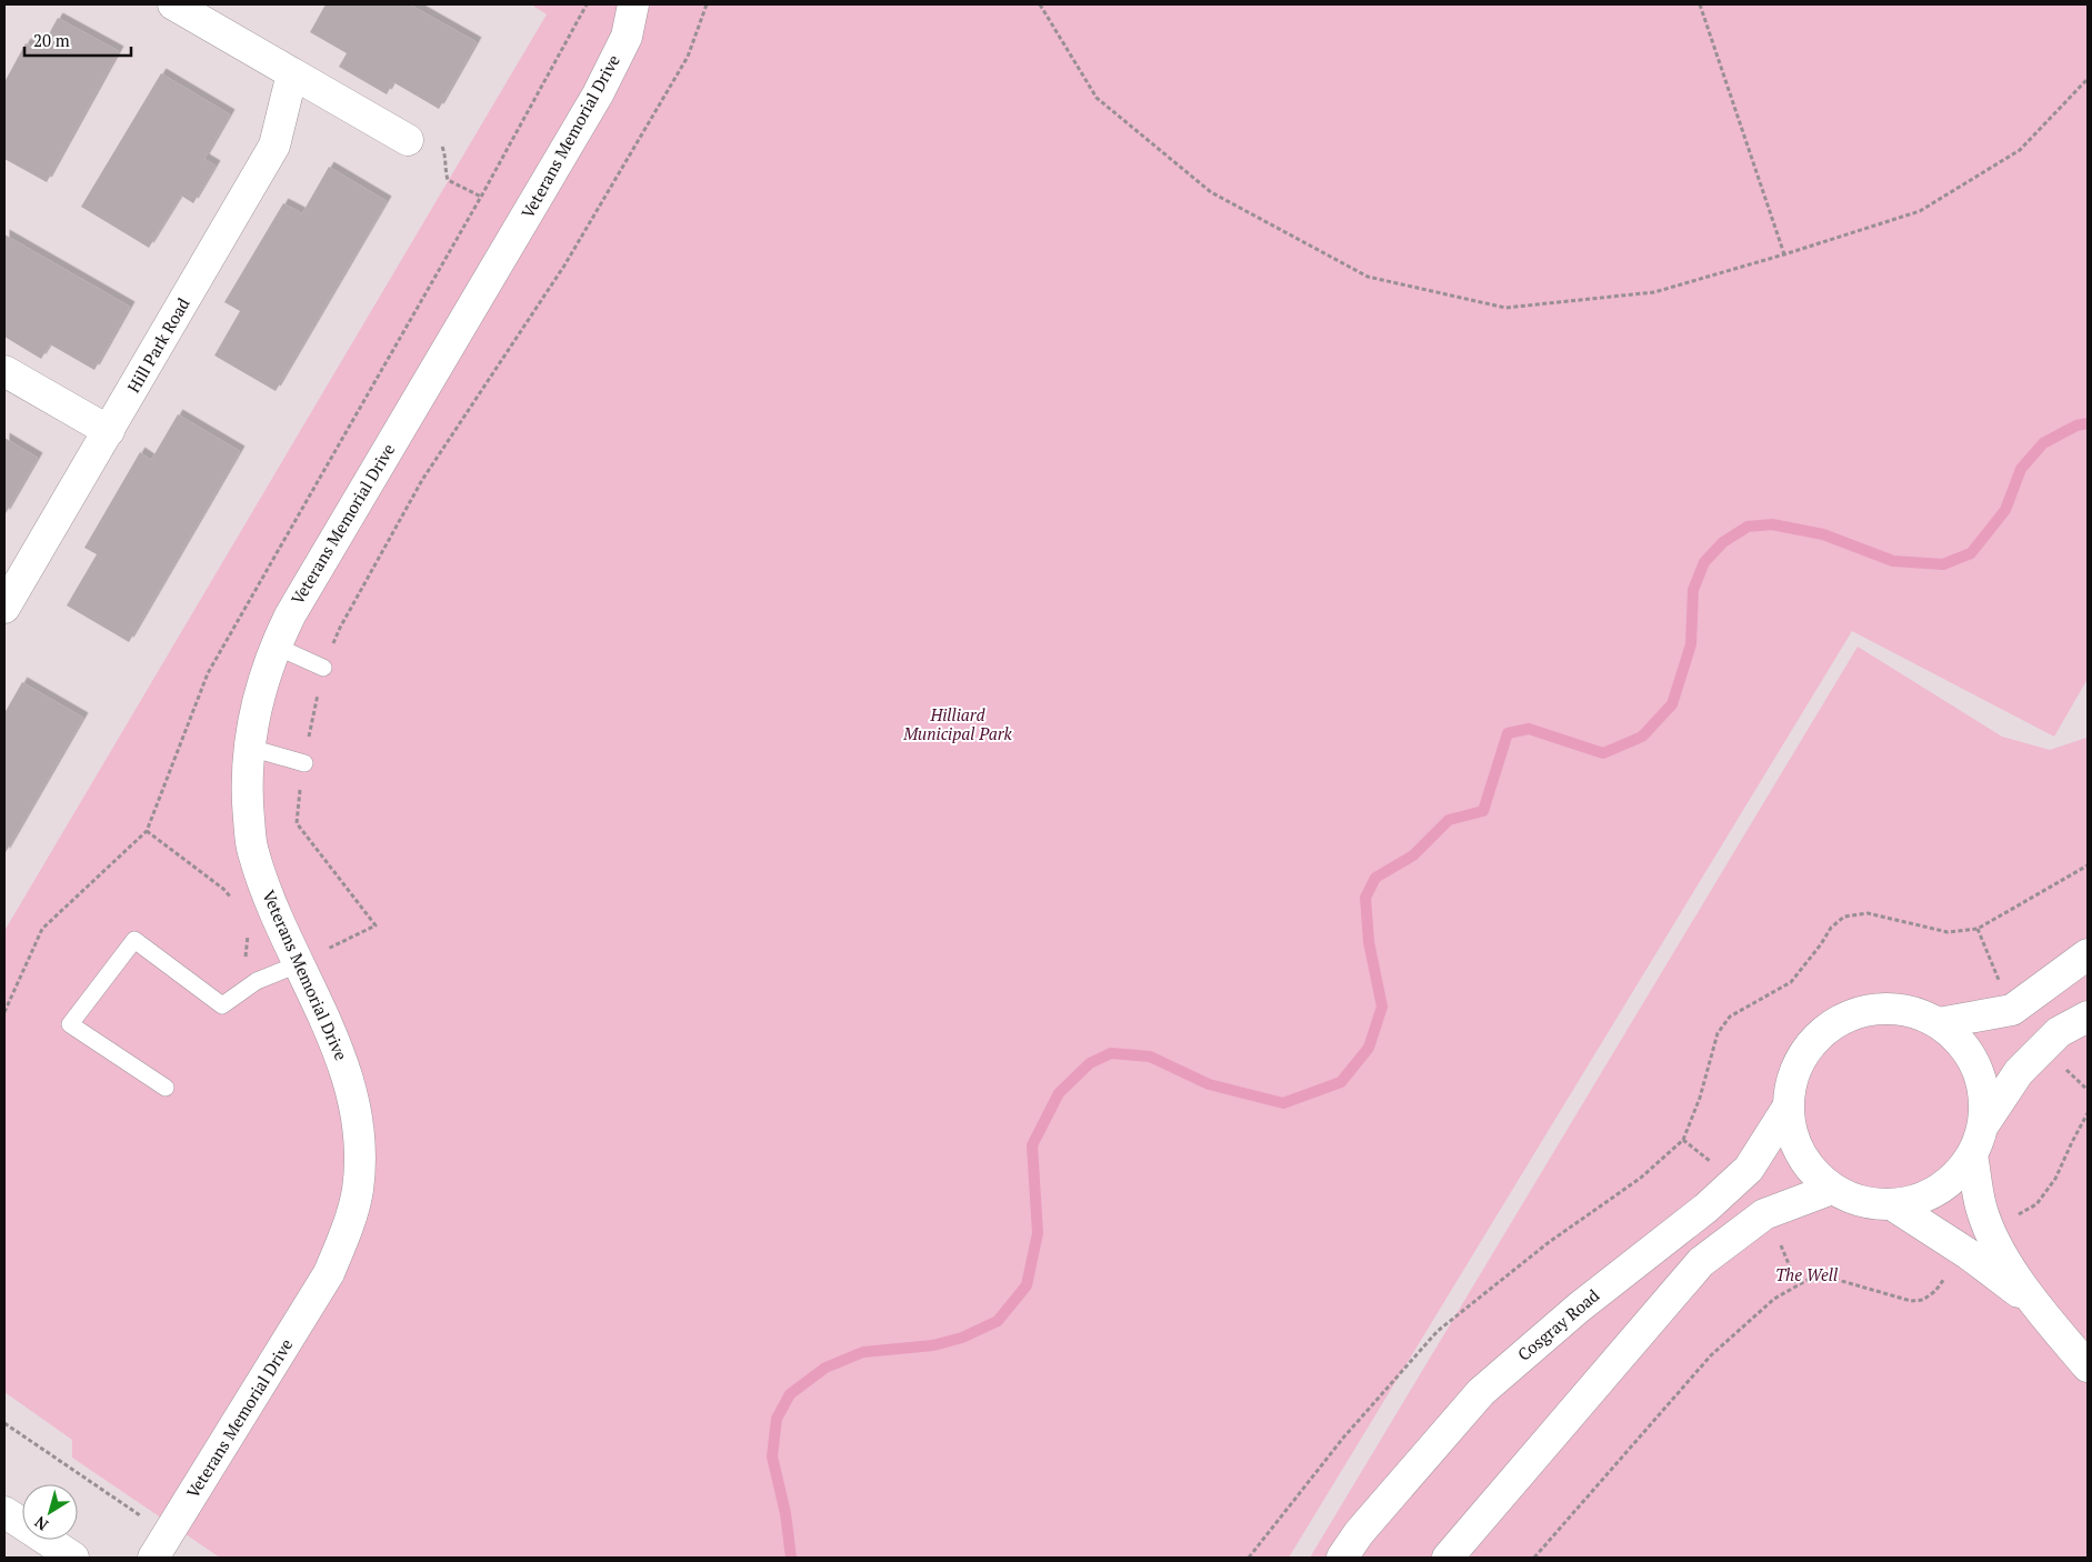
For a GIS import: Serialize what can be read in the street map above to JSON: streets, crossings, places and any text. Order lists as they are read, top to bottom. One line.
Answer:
{"streets":{"street":["Veterans Memorial Drive","Hill Park Road","Cosgray Road"]},"parks":["Hilliard Municipal Park","The Well"],"scale_bar":"20 m","north":"bottom left"}
